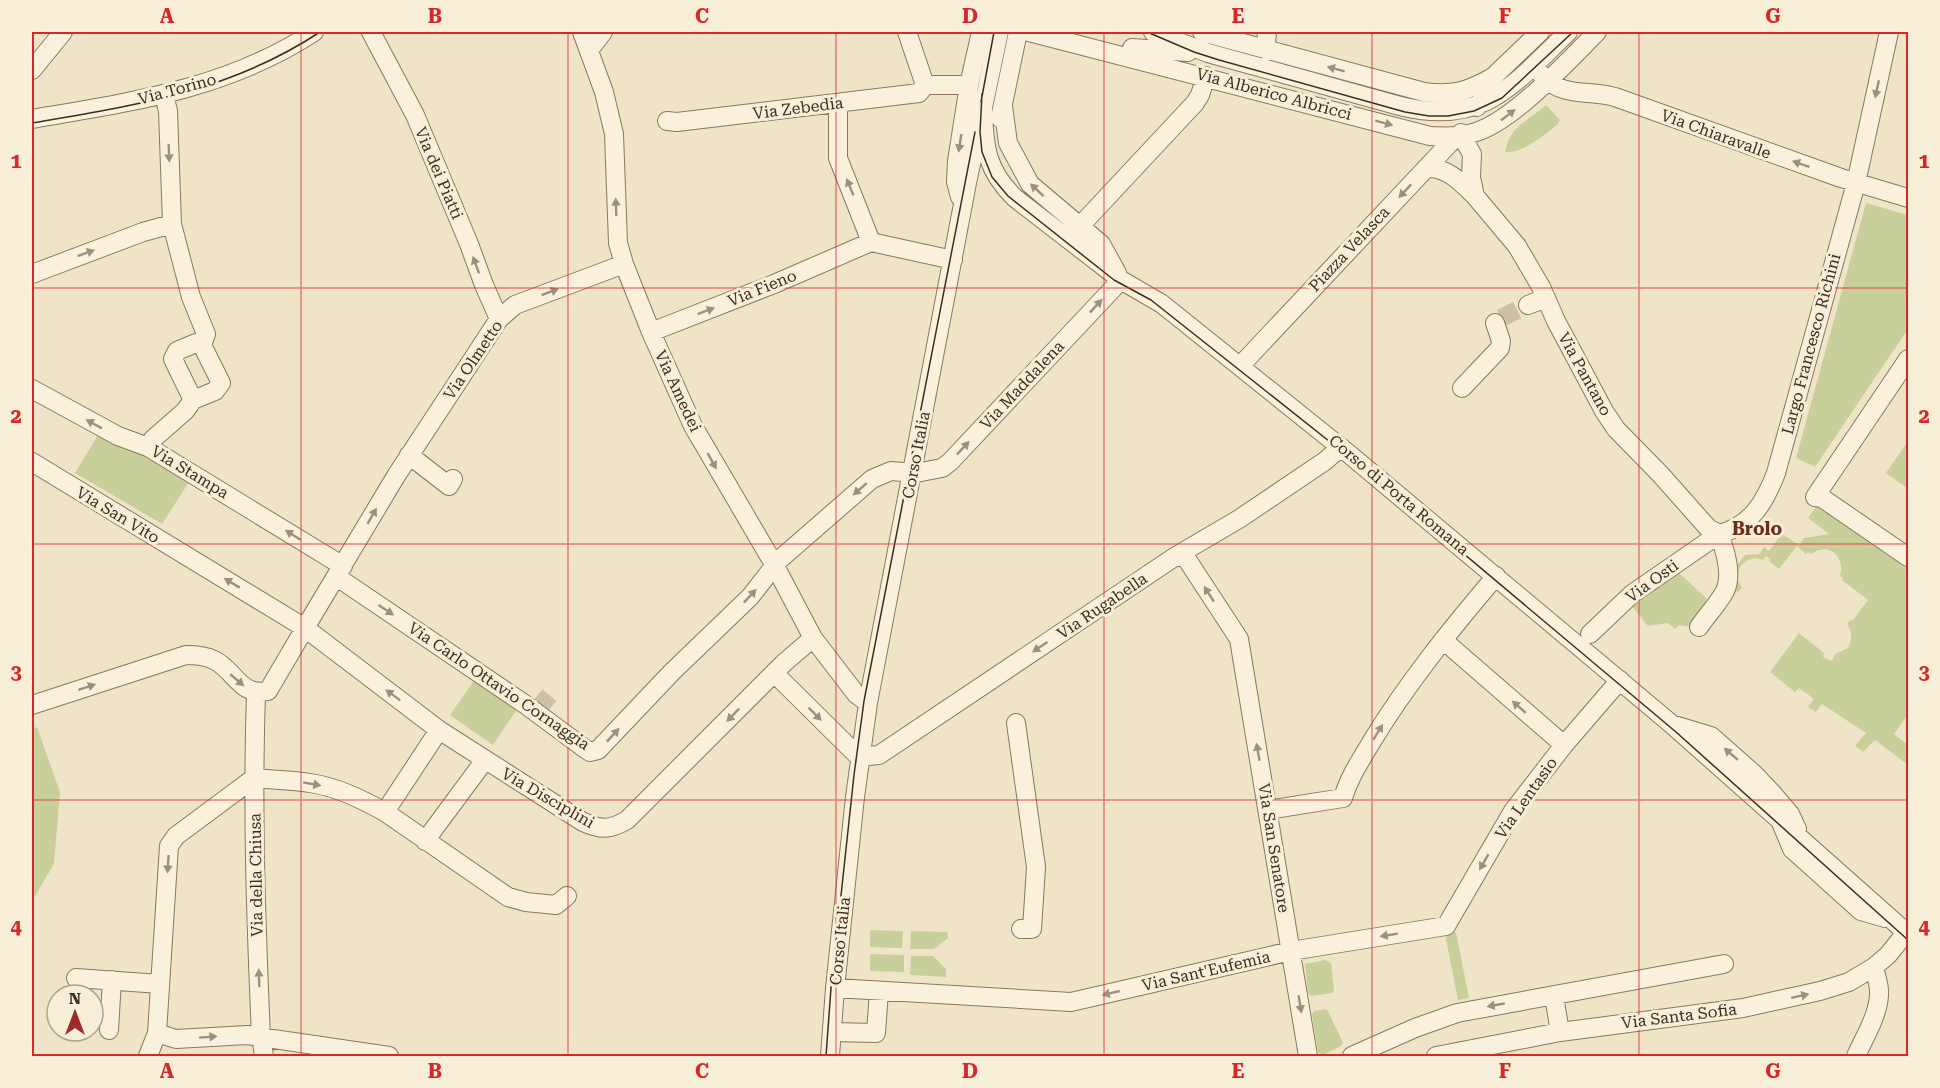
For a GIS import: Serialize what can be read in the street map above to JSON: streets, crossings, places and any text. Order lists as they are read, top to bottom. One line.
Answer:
{"streets":{"street":["Via Torino","Via Alberico Albricci","Via Zebedia","Via Chiaravalle","Via dei Piatti","Piazza Velasca","Via Fieno","Largo Francesco Richini","Via Olmetto","Via Pantano","Via Maddalena","Via Amedei","Corso Italia","Via Stampa","Corso di Porta Romana","Via San Vito","Via Osti","Via Rugabella","Via Carlo Ottavio Cornaggia","Via Disciplini","Via Lentasio","Via San Senatore","Via della Chiusa","Via Sant'Eufemia","Via Santa Sofia"]},"crossings":[["Via Alberico Albricci","Piazza Velasca"],["Via Chiaravalle","Largo Francesco Richini"],["Via dei Piatti","Via Olmetto"],["Piazza Velasca","Via Pantano"],["Piazza Velasca","Corso di Porta Romana"],["Via Fieno","Via Amedei"],["Largo Francesco Richini","Via Pantano"],["Largo Francesco Richini","Via Osti"],["Via Olmetto","Via Amedei"],["Via Olmetto","Via Stampa"],["Via Olmetto","Via San Vito"],["Via Olmetto","Via Carlo Ottavio Cornaggia"],["Via Olmetto","Via Disciplini"],["Via Olmetto","Via della Chiusa"],["Via Pantano","Via Osti"],["Via Maddalena","Via Amedei"],["Via Maddalena","Corso Italia"],["Via Maddalena","Corso di Porta Romana"],["Via Maddalena","Via Carlo Ottavio Cornaggia"],["Via Amedei","Corso Italia"],["Via Amedei","Via Carlo Ottavio Cornaggia"],["Via Amedei","Via Disciplini"],["Corso Italia","Corso di Porta Romana"],["Corso Italia","Via Rugabella"],["Corso Italia","Via Sant'Eufemia"],["Via Stampa","Via Carlo Ottavio Cornaggia"],["Corso di Porta Romana","Via Rugabella"],["Corso di Porta Romana","Via Lentasio"],["Corso di Porta Romana","Via Santa Sofia"],["Via San Vito","Via Disciplini"],["Via Rugabella","Via San Senatore"],["Via Lentasio","Via Sant'Eufemia"],["Via San Senatore","Via Sant'Eufemia"]],"one_way":["Via Chiaravalle","Via dei Piatti","Piazza Velasca","Via Fieno","Via Olmetto","Via Stampa","Via San Vito","Via Rugabella","Via Sant'Eufemia"],"districts":["Brolo"],"north":"top","grid":{"columns":["A","B","C","D","E","F","G"],"rows":["1","2","3","4"]}}
